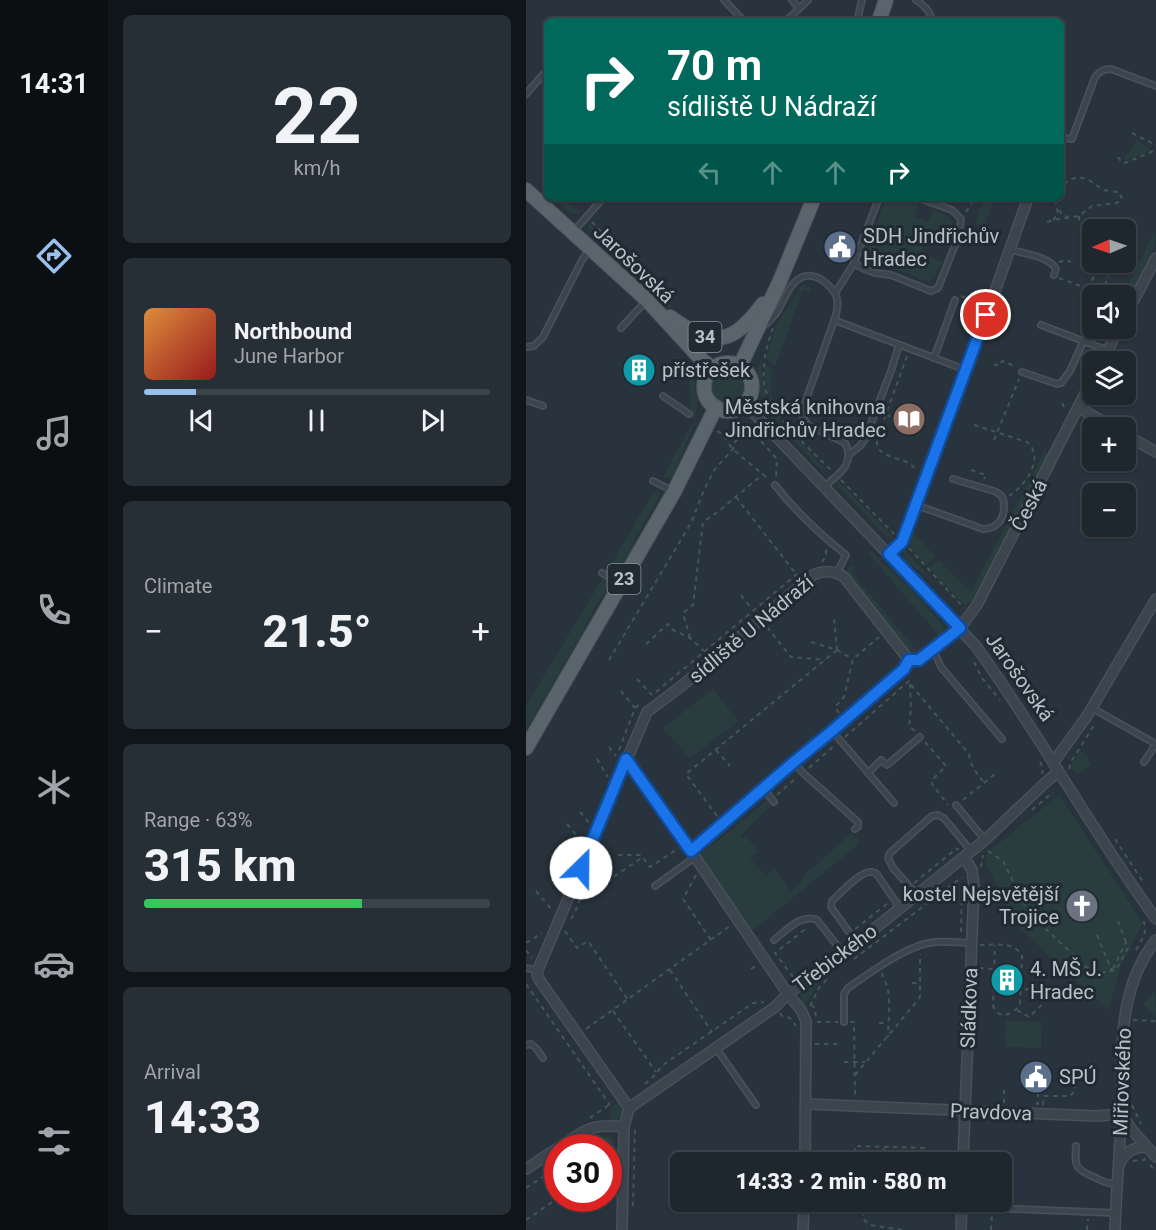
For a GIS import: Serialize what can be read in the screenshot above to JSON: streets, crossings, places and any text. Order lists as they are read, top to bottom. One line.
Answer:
{"streets":{"main road":["Jarošovská","34","23"],"street":["Česká","sídliště U Nádraží","Třebického","Sládkova","Miřiovského","Pravdova"]},"crossings":[["Jarošovská","34"],["Jarošovská","Česká"],["Jarošovská","23"],["Jarošovská","Třebického"],["34","23"],["Třebického","Sládkova"],["Sládkova","Pravdova"],["Miřiovského","Pravdova"]],"places":{"public building":["SDH Jindřichův Hradec","SPÚ"],"building":["přístřešek","4. MŠ J. Hradec"],"library":["Městská knihovna Jindřichův Hradec"],"church":["kostel Nejsvětější Trojice"]},"north":"left","page":{"tabs":"14:31","tile":[["22","km/h"],"Climate",["Range · 63%","315 km"],["Arrival","14:33"]],"turn":["70 m","sídliště U Nádraží"],"map_buttons":["+","−"],"song":["Northbound","June Harbor"],"heat":["−","21.5°","+"],"limit":"30","trip":"14:33 · 2 min · 580 m"}}
